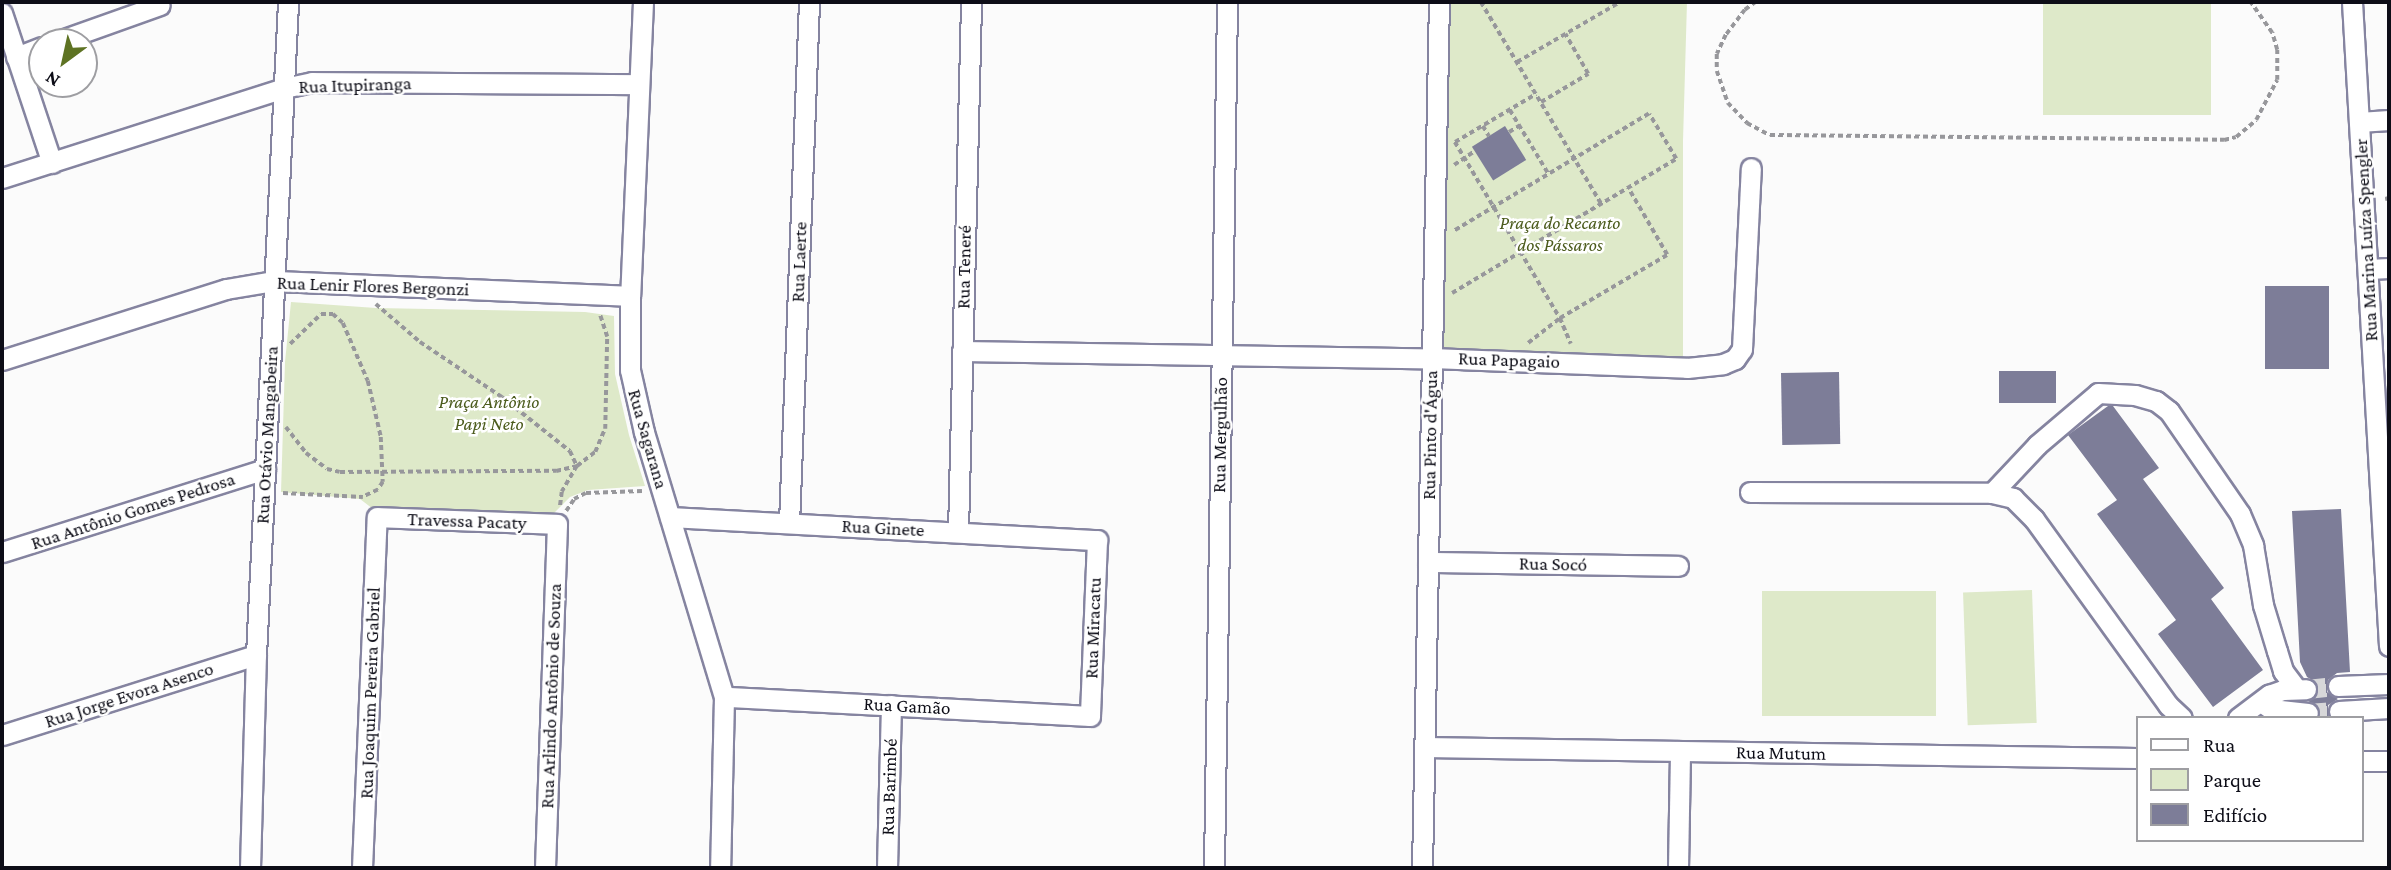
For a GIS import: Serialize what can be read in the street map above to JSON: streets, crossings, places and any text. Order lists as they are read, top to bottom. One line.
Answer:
{"streets":{"street":["Rua Itupiranga","Rua Marina Luíza Spengler","Rua Laerte","Rua Teneré","Rua Lenir Flores Bergonzi","Rua Papagaio","Rua Otávio Mangabeira","Rua Mergulhão","Rua Pinto d'Água","Rua Sagarana","Rua Antônio Gomes Pedrosa","Travessa Pacaty","Rua Ginete","Rua Socó","Rua Miracatu","Rua Joaquim Pereira Gabriel","Rua Jorge Evora Asenco","Rua Arlindo Antônio de Souza","Rua Gamão","Rua Mutum","Rua Barimbé"]},"crossings":[["Rua Itupiranga","Rua Otávio Mangabeira"],["Rua Itupiranga","Rua Sagarana"],["Rua Laerte","Rua Ginete"],["Rua Teneré","Rua Papagaio"],["Rua Teneré","Rua Ginete"],["Rua Lenir Flores Bergonzi","Rua Otávio Mangabeira"],["Rua Lenir Flores Bergonzi","Rua Sagarana"],["Rua Papagaio","Rua Mergulhão"],["Rua Papagaio","Rua Pinto d'Água"],["Rua Otávio Mangabeira","Rua Antônio Gomes Pedrosa"],["Rua Otávio Mangabeira","Rua Jorge Evora Asenco"],["Rua Pinto d'Água","Rua Socó"],["Rua Pinto d'Água","Rua Mutum"],["Rua Sagarana","Rua Ginete"],["Rua Sagarana","Rua Gamão"],["Travessa Pacaty","Rua Joaquim Pereira Gabriel"],["Travessa Pacaty","Rua Arlindo Antônio de Souza"],["Rua Ginete","Rua Miracatu"],["Rua Miracatu","Rua Gamão"],["Rua Gamão","Rua Barimbé"]],"parks":["Praça do Recanto dos Pássaros","Praça Antônio Papi Neto"],"legend":["Rua","Parque","Edifício"],"north":"bottom left"}
